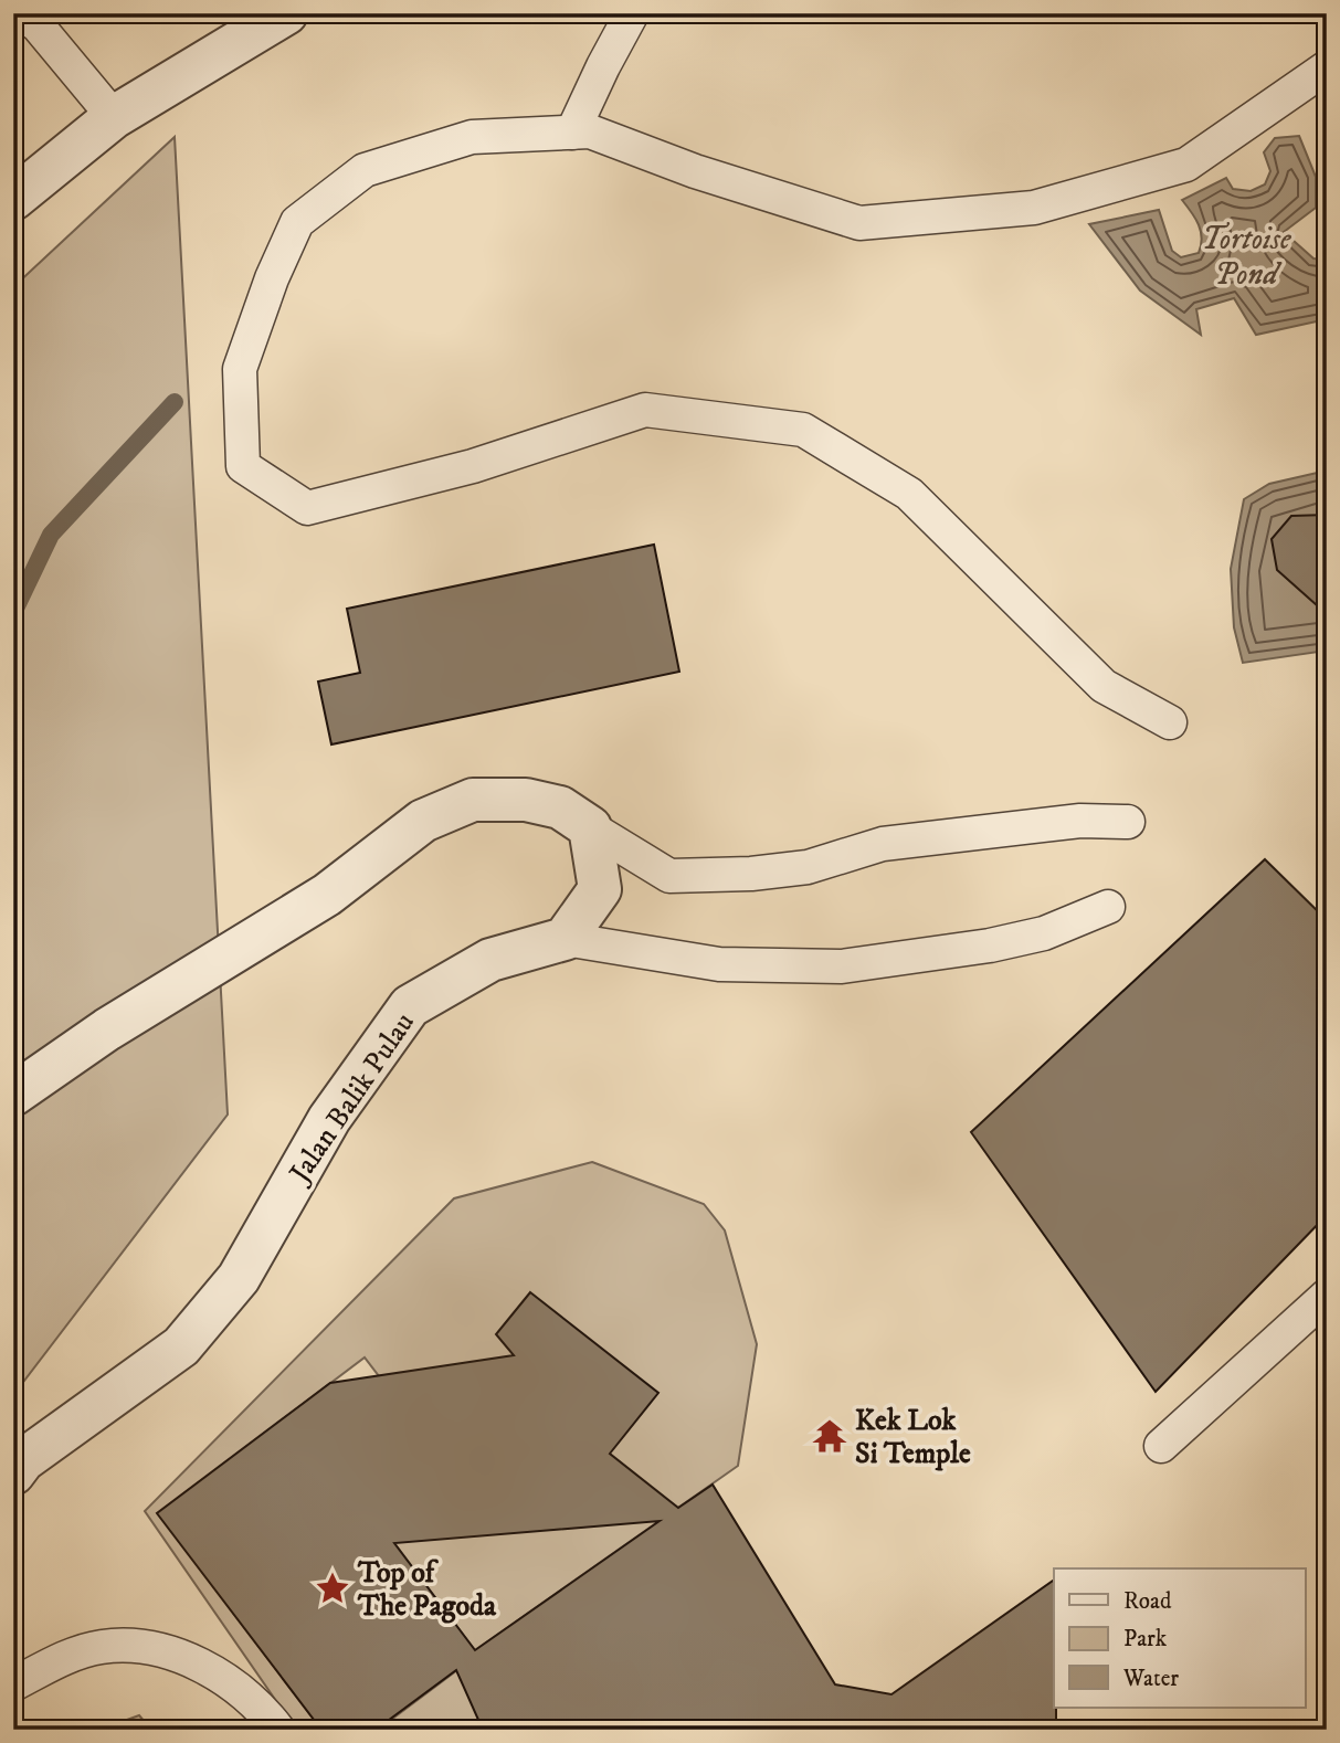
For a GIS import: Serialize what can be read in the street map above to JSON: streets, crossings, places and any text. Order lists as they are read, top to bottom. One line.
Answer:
{"streets":{"street":["Jalan Balik Pulau"]},"water":["Tortoise Pond"],"places":{"temple":["Kek Lok Si Temple"],"place":["Top of The Pagoda"]},"legend":["Road","Park","Water"]}
